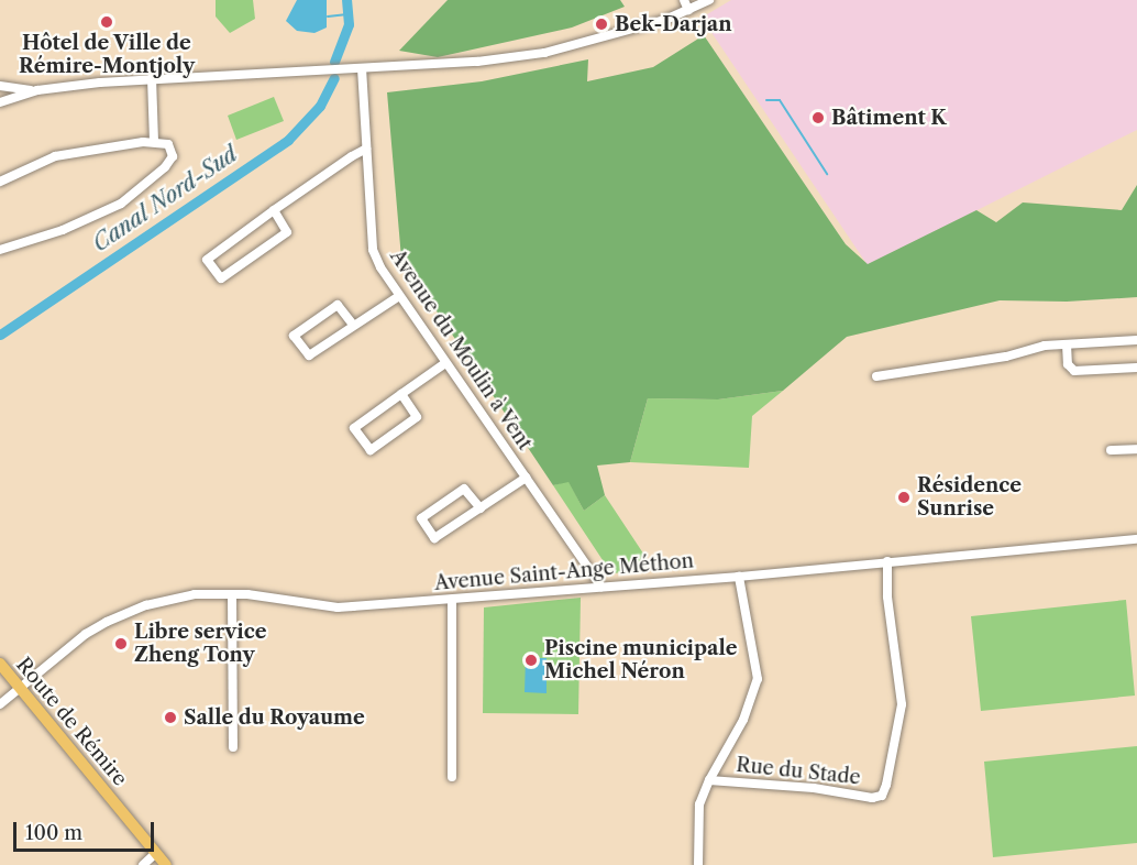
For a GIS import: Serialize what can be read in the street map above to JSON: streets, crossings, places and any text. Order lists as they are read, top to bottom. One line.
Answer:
{"streets":{"main road":["Route de Rémire"],"street":["Avenue du Moulin à Vent","Avenue Saint-Ange Méthon","Rue du Stade"]},"crossings":[["Avenue du Moulin à Vent","Avenue Saint-Ange Méthon"],["Avenue Saint-Ange Méthon","Route de Rémire"],["Avenue Saint-Ange Méthon","Rue du Stade"]],"water":["Canal Nord-Sud"],"places":["Hôtel de Ville de Rémire-Montjoly","Bek-Darjan","Bâtiment K","Résidence Sunrise","Libre service Zheng Tony","Piscine municipale Michel Néron","Salle du Royaume"],"scale_bar":"100 m"}
